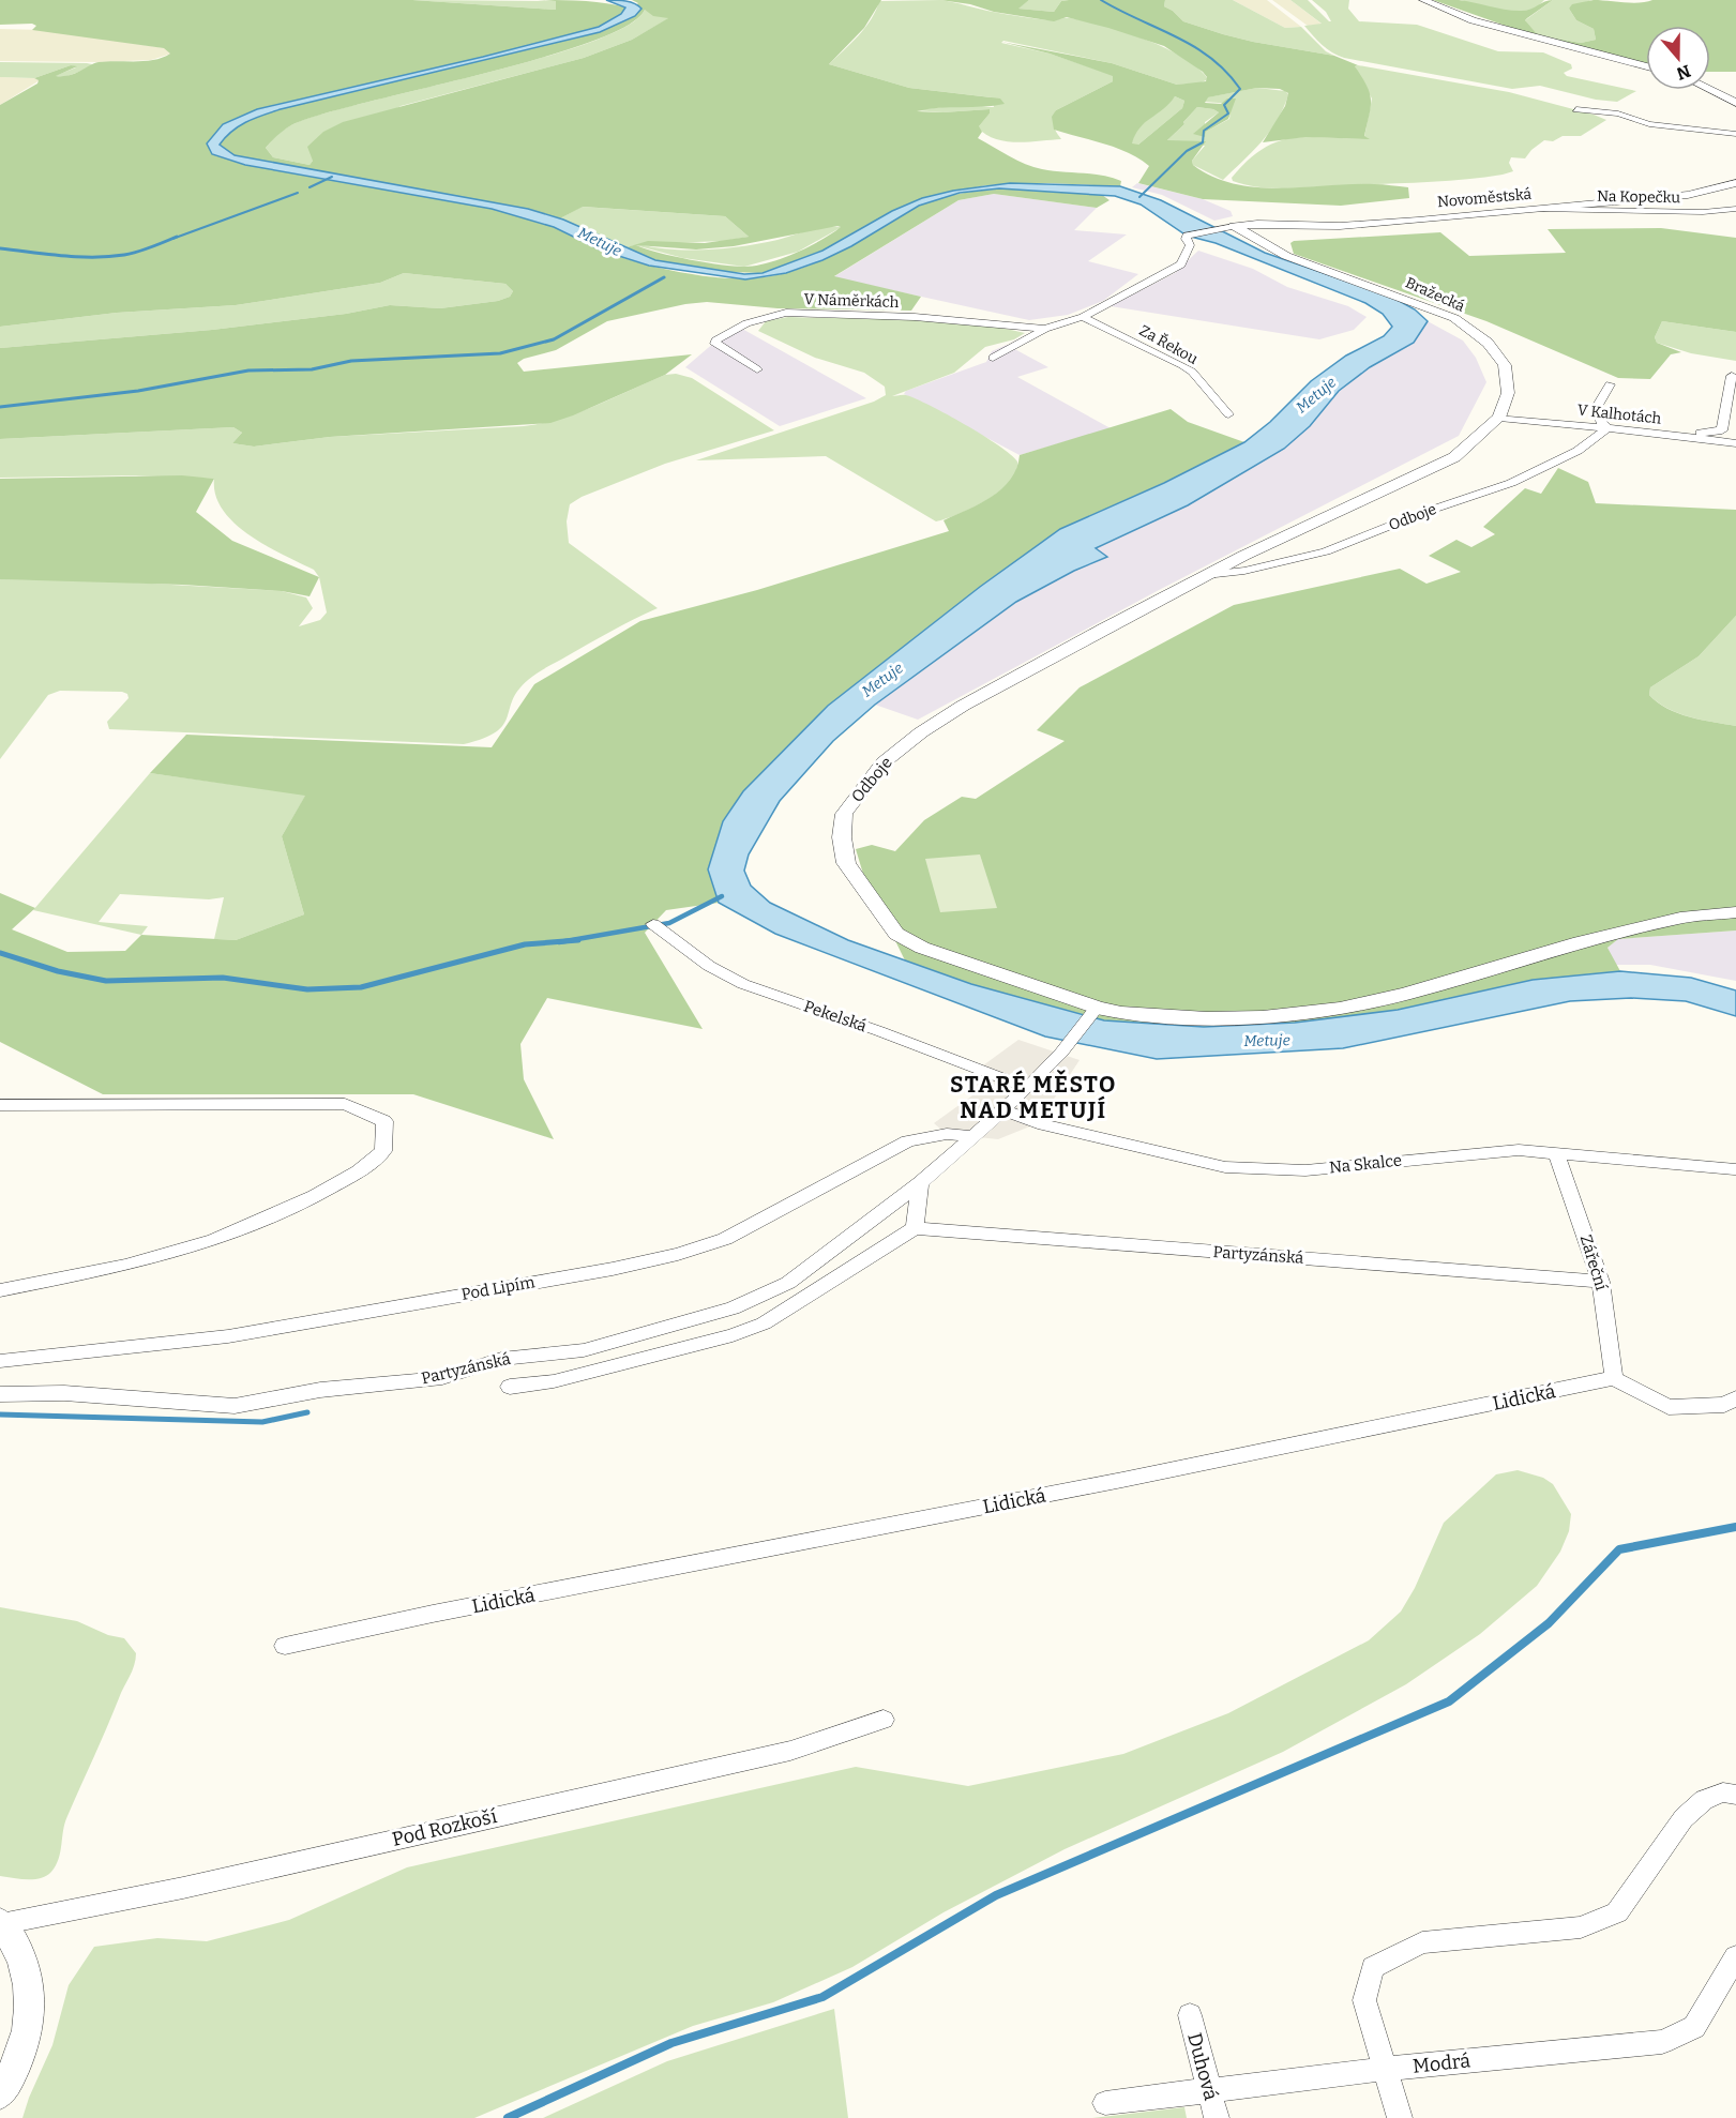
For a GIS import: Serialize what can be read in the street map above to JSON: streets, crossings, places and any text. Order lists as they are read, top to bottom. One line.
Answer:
{"streets":{"street":["Na Kopečku","Novoměstská","Bražecká","V Náměrkách","Za Řekou","V Kalhotách","Odboje","Pekelská","Na Skalce","Partyzánská","Zářeční","Pod Lipím","Lidická","Pod Rozkoší","Modrá","Duhová"]},"crossings":[["Na Kopečku","Novoměstská"],["Novoměstská","Bražecká"],["Novoměstská","V Náměrkách"],["Bražecká","V Náměrkách"],["Bražecká","V Kalhotách"],["Bražecká","Odboje"],["V Náměrkách","Za Řekou"],["V Kalhotách","Odboje"],["Odboje","Partyzánská"],["Pekelská","Partyzánská"],["Na Skalce","Partyzánská"],["Na Skalce","Zářeční"],["Partyzánská","Zářeční"],["Partyzánská","Pod Lipím"],["Zářeční","Lidická"],["Modrá","Duhová"]],"districts":["STARÉ MĚSTO NAD METUJÍ"],"water":["Metuje"],"north":"bottom"}
